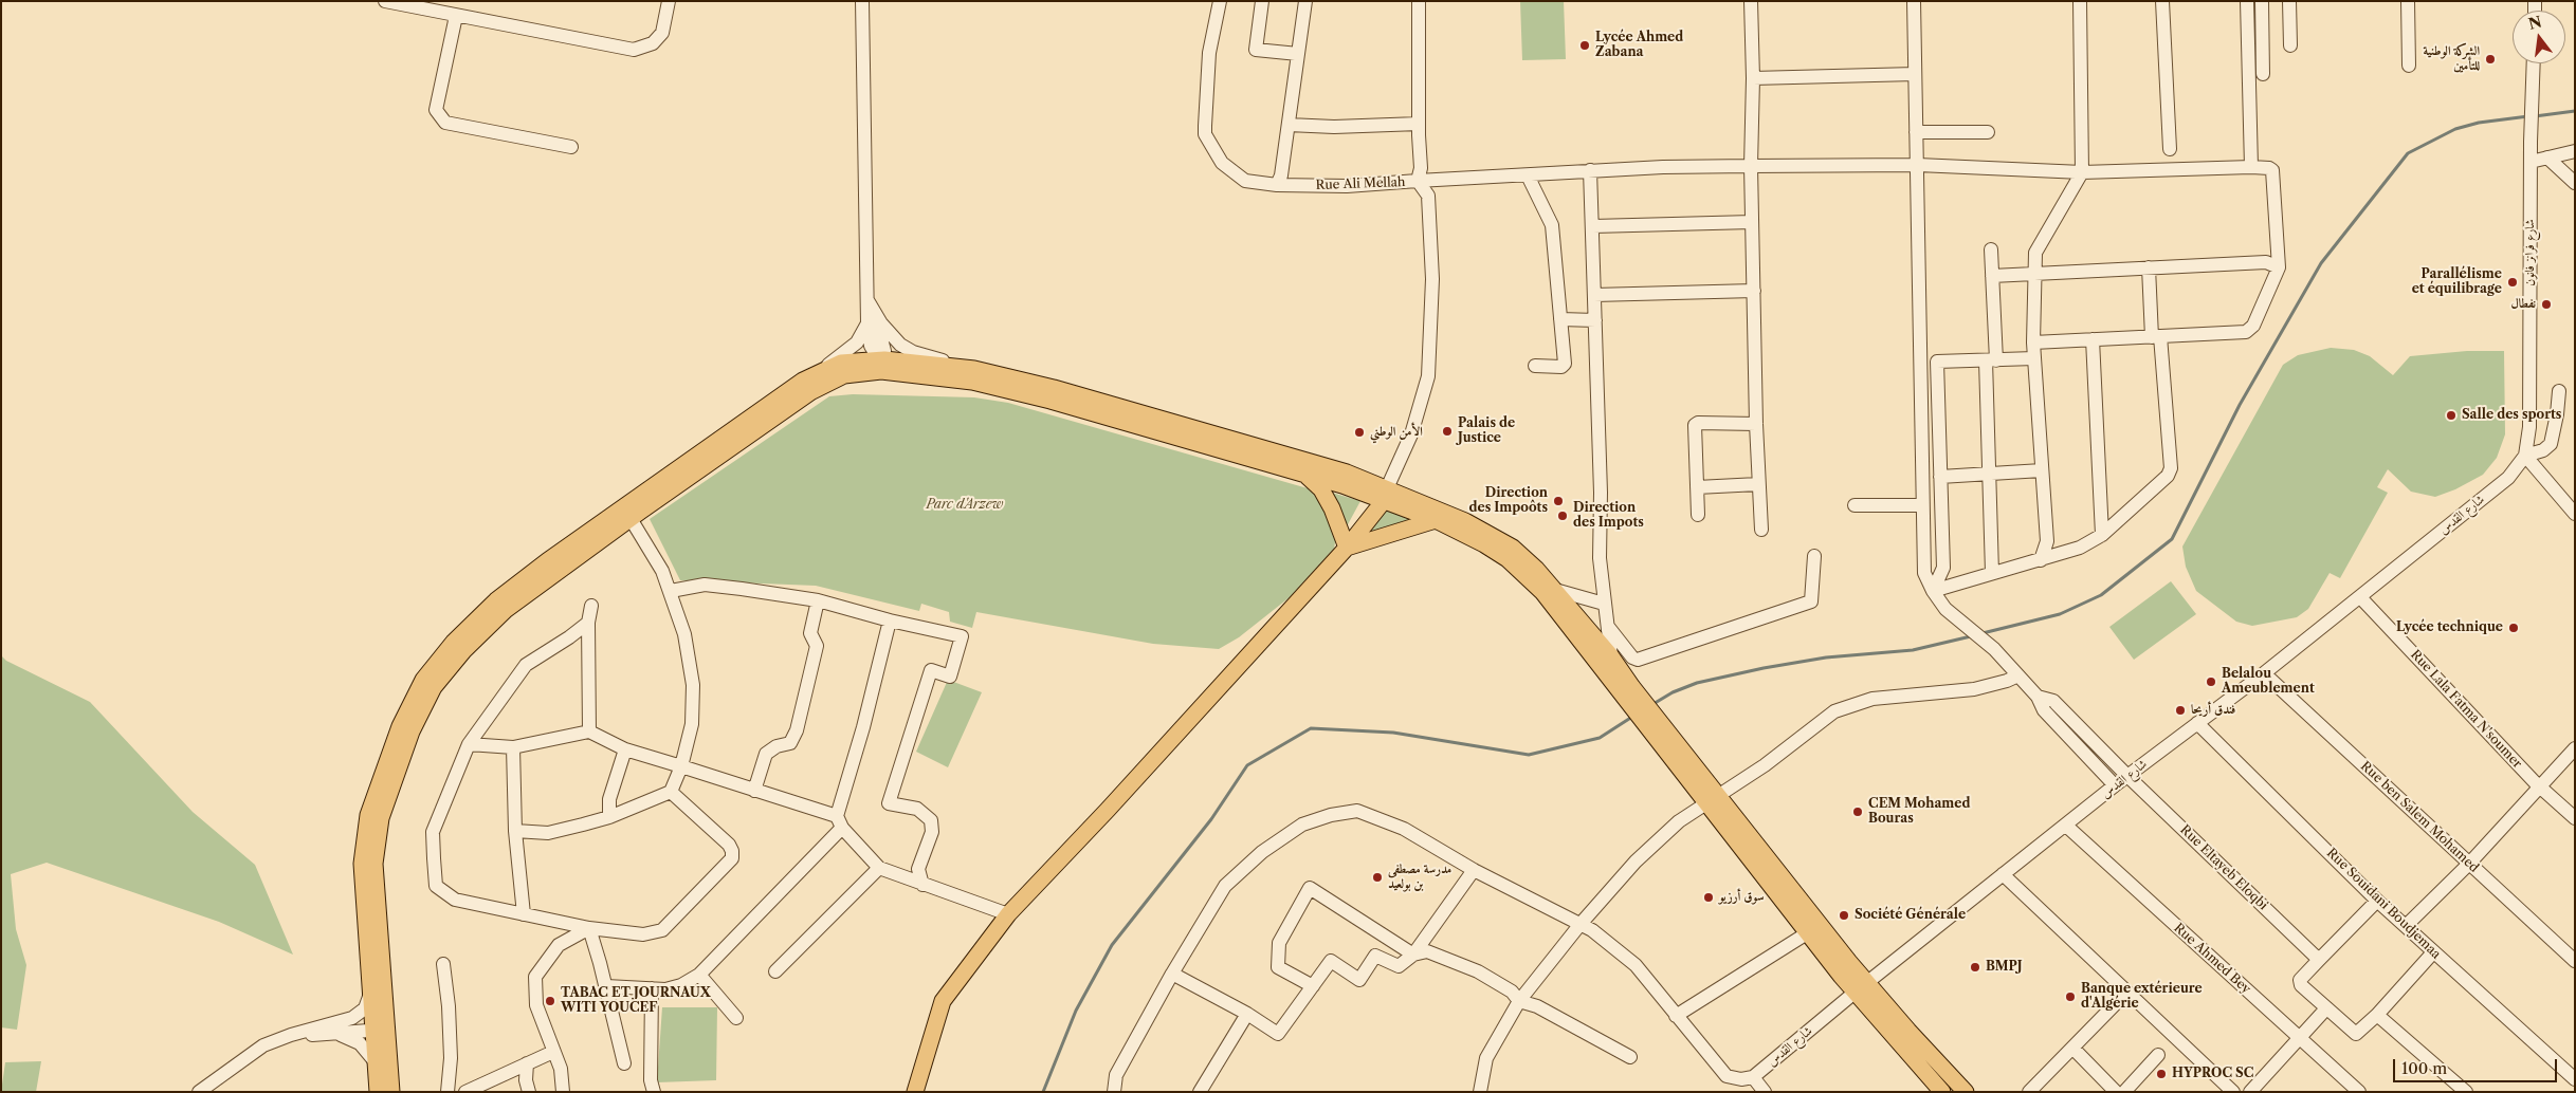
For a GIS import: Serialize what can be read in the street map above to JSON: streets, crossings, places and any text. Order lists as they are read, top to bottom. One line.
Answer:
{"streets":{"street":["Rue Ali Mellah","شارع فرانز فانون","شارع القدس","Rue Lala Fatma N'soumer","Rue ben Salem Mohamed","Rue Eltayeb Eloqbi","Rue Souidani Boudjemaa","Rue Ahmed Bey"]},"crossings":[["شارع فرانز فانون","شارع القدس"],["شارع القدس","Rue Lala Fatma N'soumer"],["شارع القدس","Rue ben Salem Mohamed"],["شارع القدس","Rue Eltayeb Eloqbi"],["شارع القدس","Rue Souidani Boudjemaa"],["شارع القدس","Rue Ahmed Bey"]],"parks":["Parc d'Arzew"],"places":["Lycée Ahmed Zabana","الشركة الوطنية للتأمين","Parallélisme et équilibrage","نفطال","Salle des sports","Palais de Justice","الأمن الوطني","Direction des Impoôts","Direction des Impots","Lycée technique","Belalou Ameublement","فندق أريحا","CEM Mohamed Bouras","مدرسة مصطفى بن بولعيد","سوق أرزيو","Société Générale","BMPJ","Banque extérieure d'Algérie","TABAC ET JOURNAUX WITI YOUCEF","HYPROC SC"],"scale_bar":"100 m","north":"top"}
